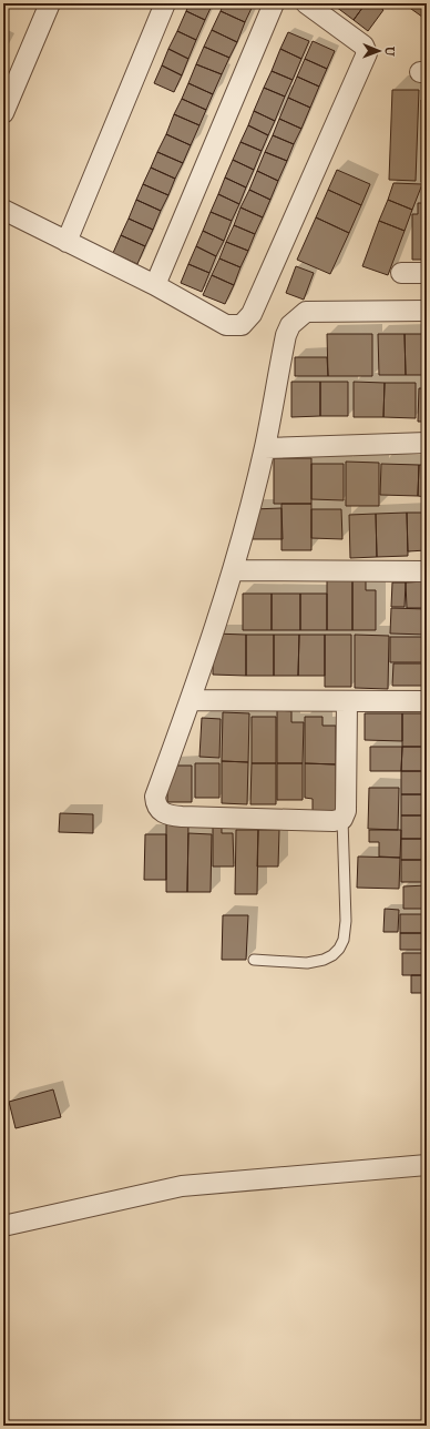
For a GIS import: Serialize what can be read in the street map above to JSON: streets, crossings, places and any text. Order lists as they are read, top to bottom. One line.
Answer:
{"north":"right"}
